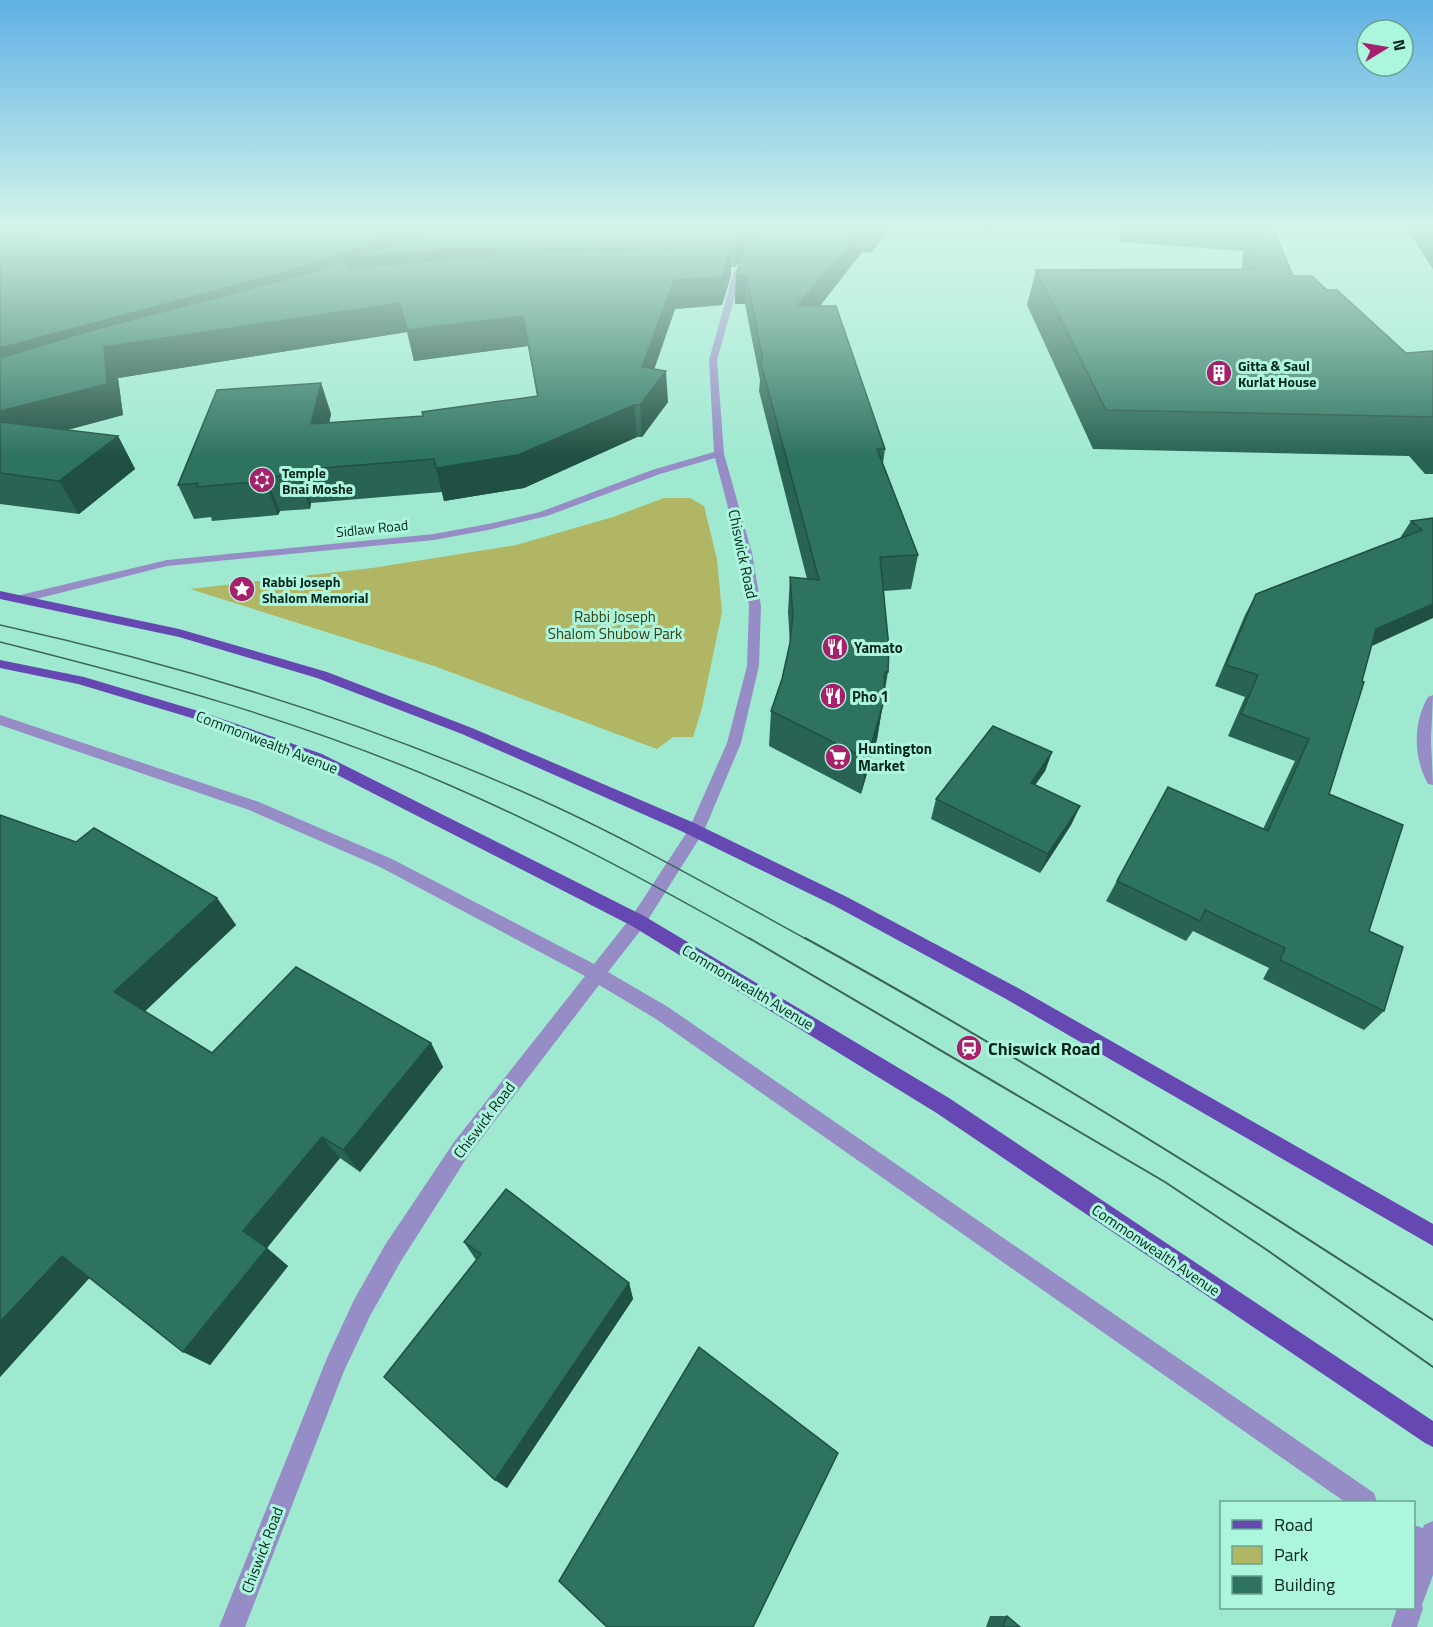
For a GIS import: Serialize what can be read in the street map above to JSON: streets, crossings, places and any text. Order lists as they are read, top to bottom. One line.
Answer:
{"streets":{"main road":["Commonwealth Avenue"],"street":["Sidlaw Road","Chiswick Road"]},"crossings":[["Sidlaw Road","Chiswick Road"],["Chiswick Road","Commonwealth Avenue"]],"parks":["Rabbi Joseph Shalom Shubow Park"],"places":{"building":["Gitta & Saul Kurlat House"],"synagogue":["Temple Bnai Moshe"],"place":["Rabbi Joseph Shalom Memorial"],"restaurant":["Yamato","Pho 1"],"supermarket":["Huntington Market"],"station":["Chiswick Road"]},"legend":["Road","Park","Building"],"north":"right"}
